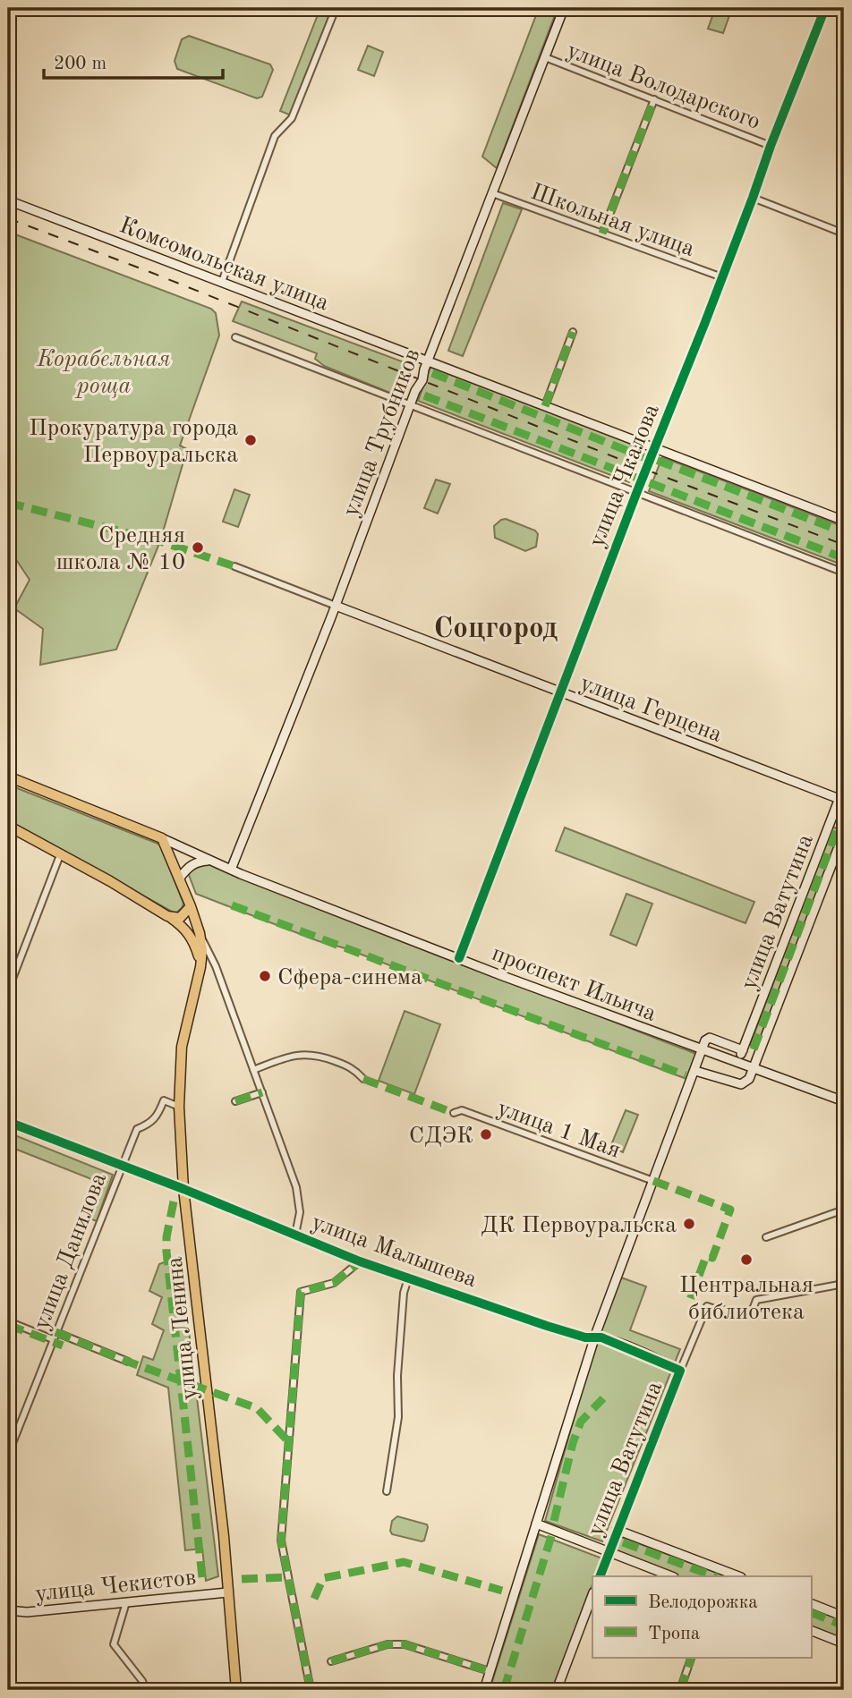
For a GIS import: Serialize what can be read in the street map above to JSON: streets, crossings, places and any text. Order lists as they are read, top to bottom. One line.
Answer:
{"streets":{"main road":["проспект Ильича","улица Ленина"],"street":["улица Володарского","Школьная улица","Комсомольская улица","улица Трубников","улица Чкалова","улица Герцена","улица Ватутина","улица 1 Мая","улица Малышева","улица Данилова","улица Чекистов"]},"crossings":[["улица Володарского","улица Трубников"],["улица Володарского","улица Чкалова"],["Школьная улица","улица Трубников"],["Школьная улица","улица Чкалова"],["Комсомольская улица","улица Трубников"],["Комсомольская улица","улица Чкалова"],["улица Трубников","улица Герцена"],["улица Трубников","проспект Ильича"],["улица Чкалова","улица Герцена"],["улица Чкалова","проспект Ильича"],["улица Герцена","улица Ватутина"],["улица Ватутина","проспект Ильича"],["улица Ватутина","улица Малышева"],["проспект Ильича","улица Ленина"],["улица Малышева","улица Ленина"],["улица Данилова","улица Ленина"],["улица Ленина","улица Чекистов"]],"districts":["Соцгород"],"parks":["Корабельная роща"],"places":["Прокуратура города Первоуральска","Средняя школа № 10","Сфера-синема","СДЭК","ДК Первоуральска","Центральная библиотека"],"legend":["Велодорожка","Тропа"],"scale_bar":"200 m"}
